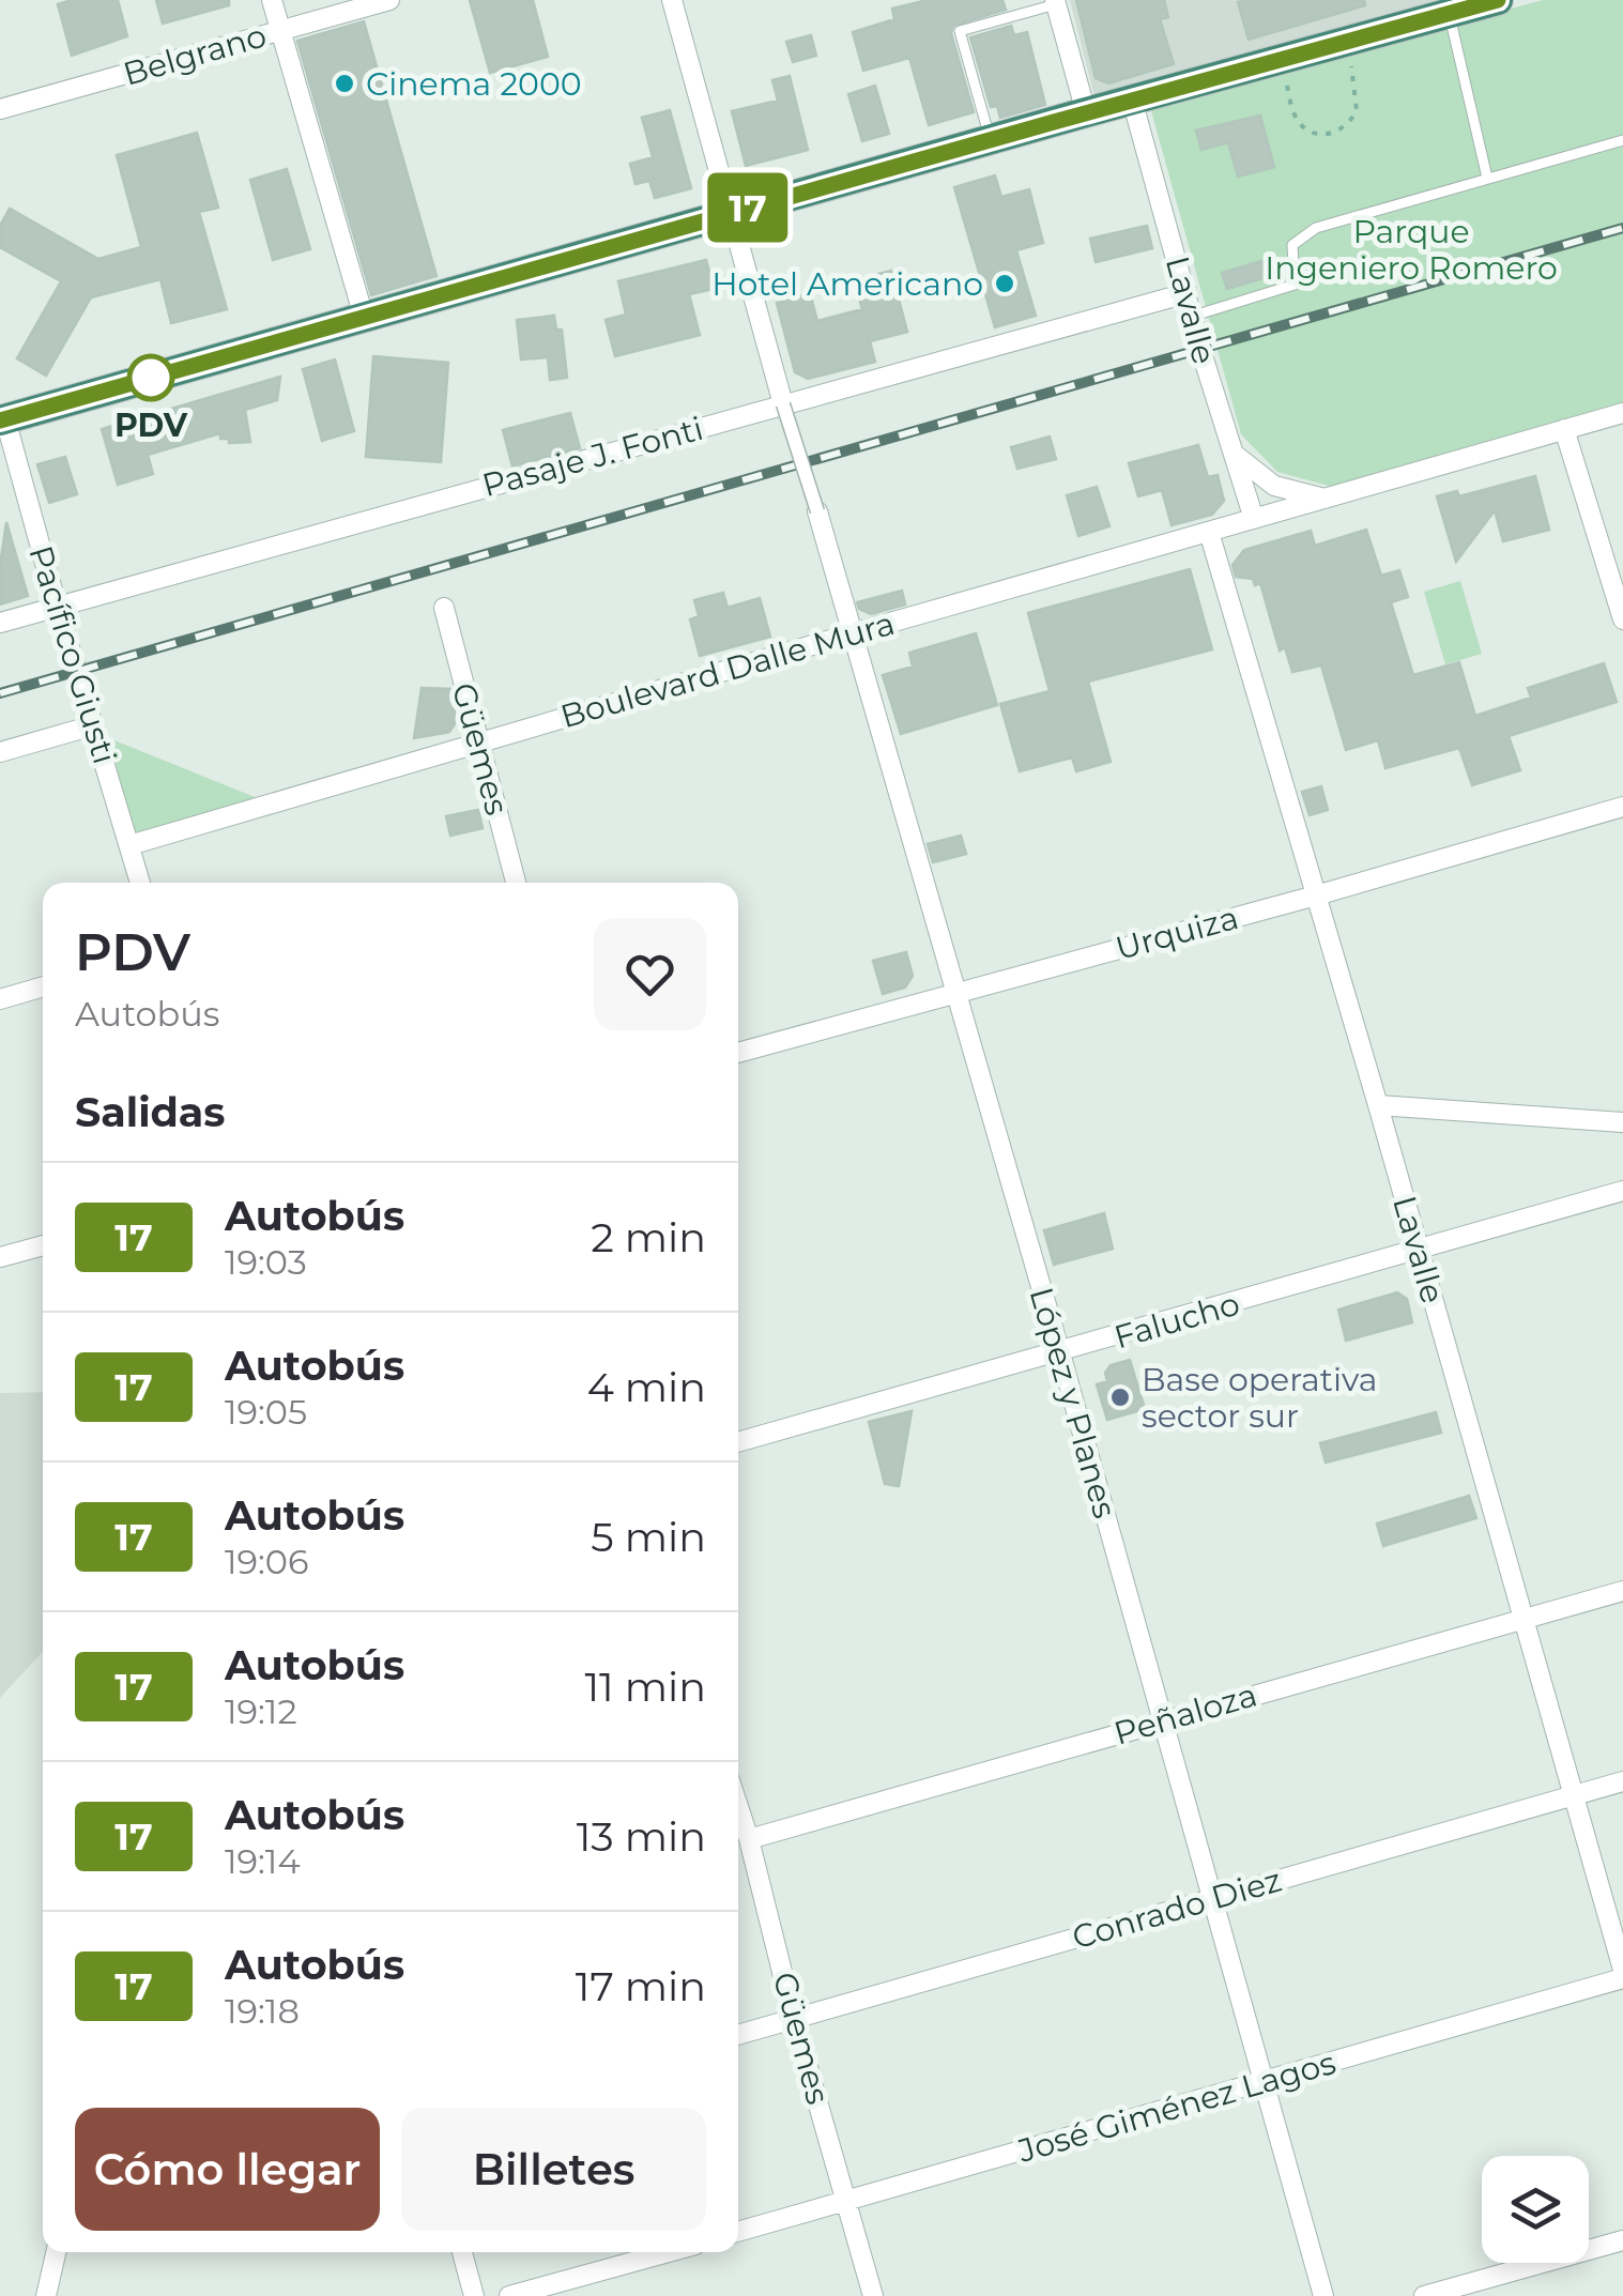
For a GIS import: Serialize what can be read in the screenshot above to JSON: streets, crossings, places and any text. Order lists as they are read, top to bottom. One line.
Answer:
{"streets":{"street":["Belgrano","Lavalle","Pasaje J. Fonti","Pacífico Giusti","Boulevard Dalle Mura","Güemes","Urquiza","Falucho","López y Planes","Peñaloza","Conrado Diez","José Giménez Lagos"]},"crossings":[["Lavalle","Pasaje J. Fonti"],["Lavalle","Boulevard Dalle Mura"],["Lavalle","Urquiza"],["Lavalle","Falucho"],["Lavalle","Peñaloza"],["Lavalle","Conrado Diez"],["Lavalle","José Giménez Lagos"],["Pasaje J. Fonti","Pacífico Giusti"],["Pacífico Giusti","Boulevard Dalle Mura"],["Boulevard Dalle Mura","Güemes"],["Boulevard Dalle Mura","López y Planes"],["Güemes","Peñaloza"],["Güemes","Conrado Diez"],["Güemes","José Giménez Lagos"],["Urquiza","López y Planes"],["Falucho","López y Planes"],["López y Planes","Peñaloza"],["López y Planes","Conrado Diez"],["López y Planes","José Giménez Lagos"]],"parks":["Parque Ingeniero Romero"],"places":["Cinema 2000","Hotel Americano","PDV","Base operativa sector sur"],"lines":["bus line 17"],"page":{"on_map":"17","heading":[["PDV","Autobús"],"Salidas"],"list":[{"mark":"17","name":"Autobús","note":"19:03","value":"2 min"},{"mark":"17","name":"Autobús","note":"19:05","value":"4 min"},{"mark":"17","name":"Autobús","note":"19:06","value":"5 min"},{"mark":"17","name":"Autobús","note":"19:12","value":"11 min"},{"mark":"17","name":"Autobús","note":"19:14","value":"13 min"},{"mark":"17","name":"Autobús","note":"19:18","value":"17 min"}],"buttons":["Cómo llegar","Billetes"]}}
